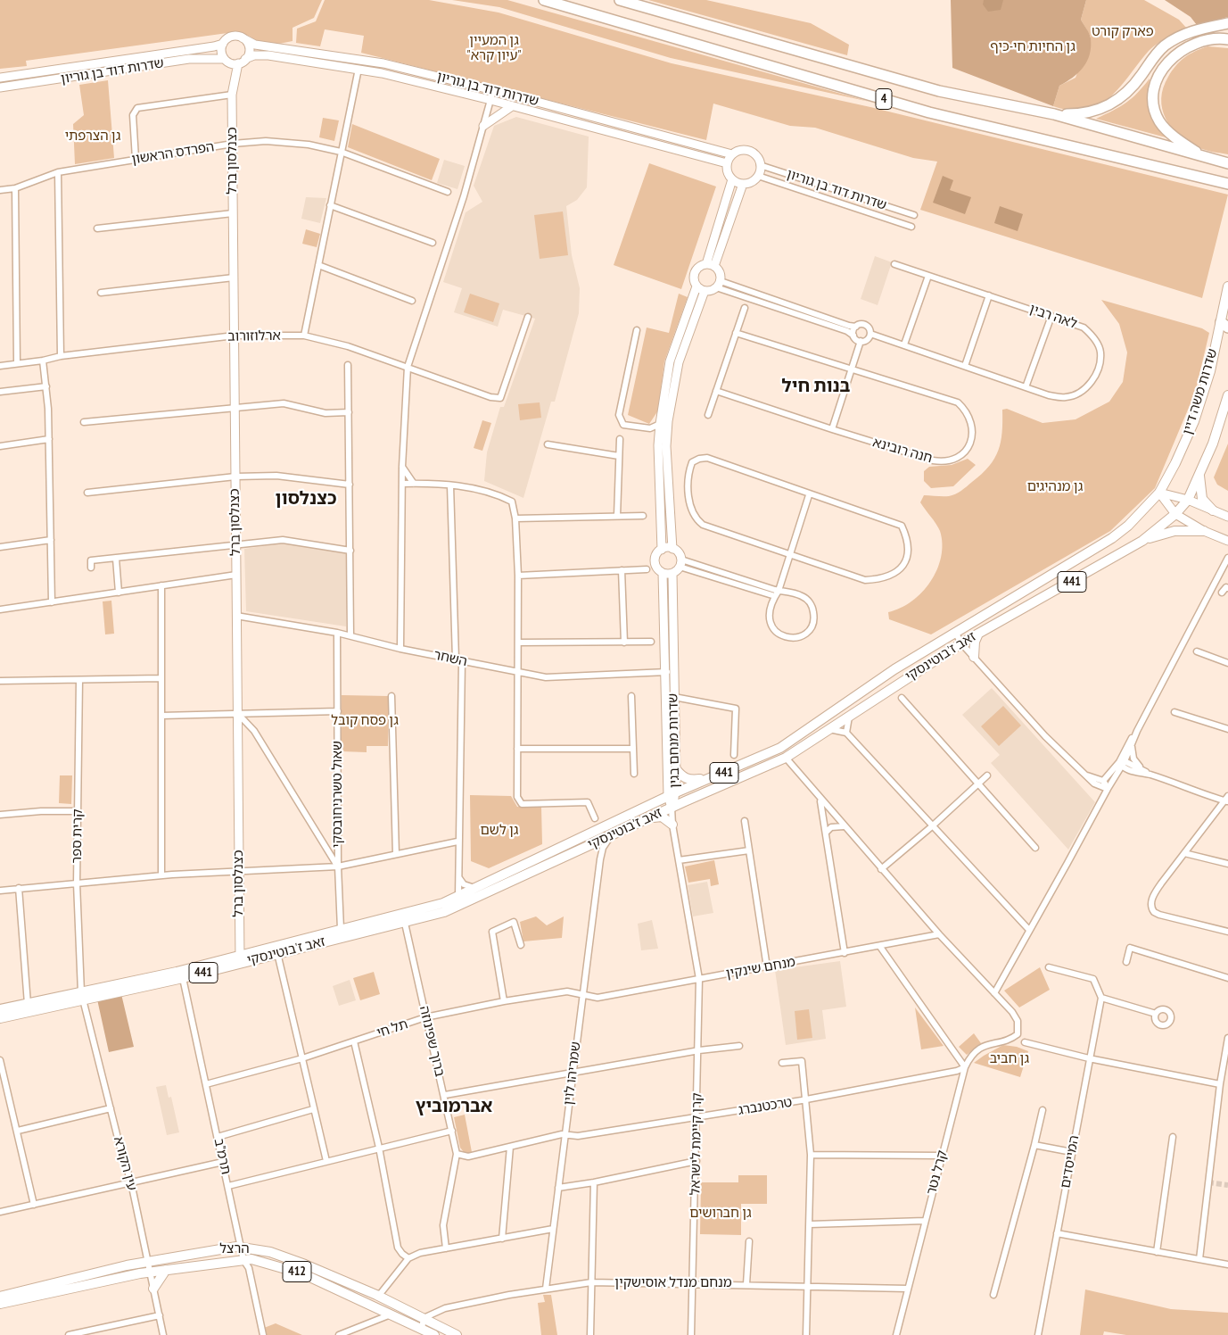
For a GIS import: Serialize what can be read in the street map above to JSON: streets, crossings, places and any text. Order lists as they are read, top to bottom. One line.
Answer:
{"streets":{"highway":["4"],"main road":["שדרות משה דיין","441","זאב ז'בוטינסקי","הרצל","412"],"street":["שדרות דוד בן גוריון","הפרדס הראשון","כצנלסון ברל","לאה רבין","ארלוזורוב","חנה רובינא","השחר","שדרות מנחם בגין","שאול טשרניחובסקי","קרית ספר","מנחם שינקין","תל חי","ברוך שפינוזה","שמריהו לוין","טרכטנברג","קרן קיימת לישראל","תרמ\"ב","המייסדים","עין הקורא","קרל נטר","מנחם מנדל אוסישקין"]},"crossings":[["שדרות דוד בן גוריון","כצנלסון ברל"],["הפרדס הראשון","כצנלסון ברל"],["כצנלסון ברל","ארלוזורוב"],["כצנלסון ברל","זאב ז'בוטינסקי"],["כצנלסון ברל","השחר"],["שדרות משה דיין","זאב ז'בוטינסקי"],["זאב ז'בוטינסקי","שדרות מנחם בגין"],["זאב ז'בוטינסקי","שאול טשרניחובסקי"],["זאב ז'בוטינסקי","קרית ספר"],["זאב ז'בוטינסקי","ברוך שפינוזה"],["זאב ז'בוטינסקי","שמריהו לוין"],["זאב ז'בוטינסקי","קרן קיימת לישראל"],["זאב ז'בוטינסקי","תרמ\"ב"],["זאב ז'בוטינסקי","עין הקורא"],["השחר","שדרות מנחם בגין"],["השחר","שאול טשרניחובסקי"],["שדרות מנחם בגין","קרן קיימת לישראל"],["קרית ספר","עין הקורא"],["מנחם שינקין","תל חי"],["מנחם שינקין","שמריהו לוין"],["מנחם שינקין","קרן קיימת לישראל"],["תל חי","ברוך שפינוזה"],["תל חי","שמריהו לוין"],["תל חי","תרמ\"ב"],["ברוך שפינוזה","טרכטנברג"],["שמריהו לוין","טרכטנברג"],["שמריהו לוין","מנחם מנדל אוסישקין"],["טרכטנברג","קרן קיימת לישראל"],["טרכטנברג","קרל נטר"],["קרן קיימת לישראל","מנחם מנדל אוסישקין"],["תרמ\"ב","הרצל"],["עין הקורא","הרצל"],["קרל נטר","מנחם מנדל אוסישקין"],["הרצל","מנחם מנדל אוסישקין"]],"districts":["בנות חיל","כצנלסון","אברמוביץ"],"parks":["פארק קורט","גן המעיין \"עיון קרא\"","גן החיות חי-כיף","גן הצרפתי","גן מנהיגים","גן פסח קובל","גן לשם","גן חביב","גן חברושים"]}
